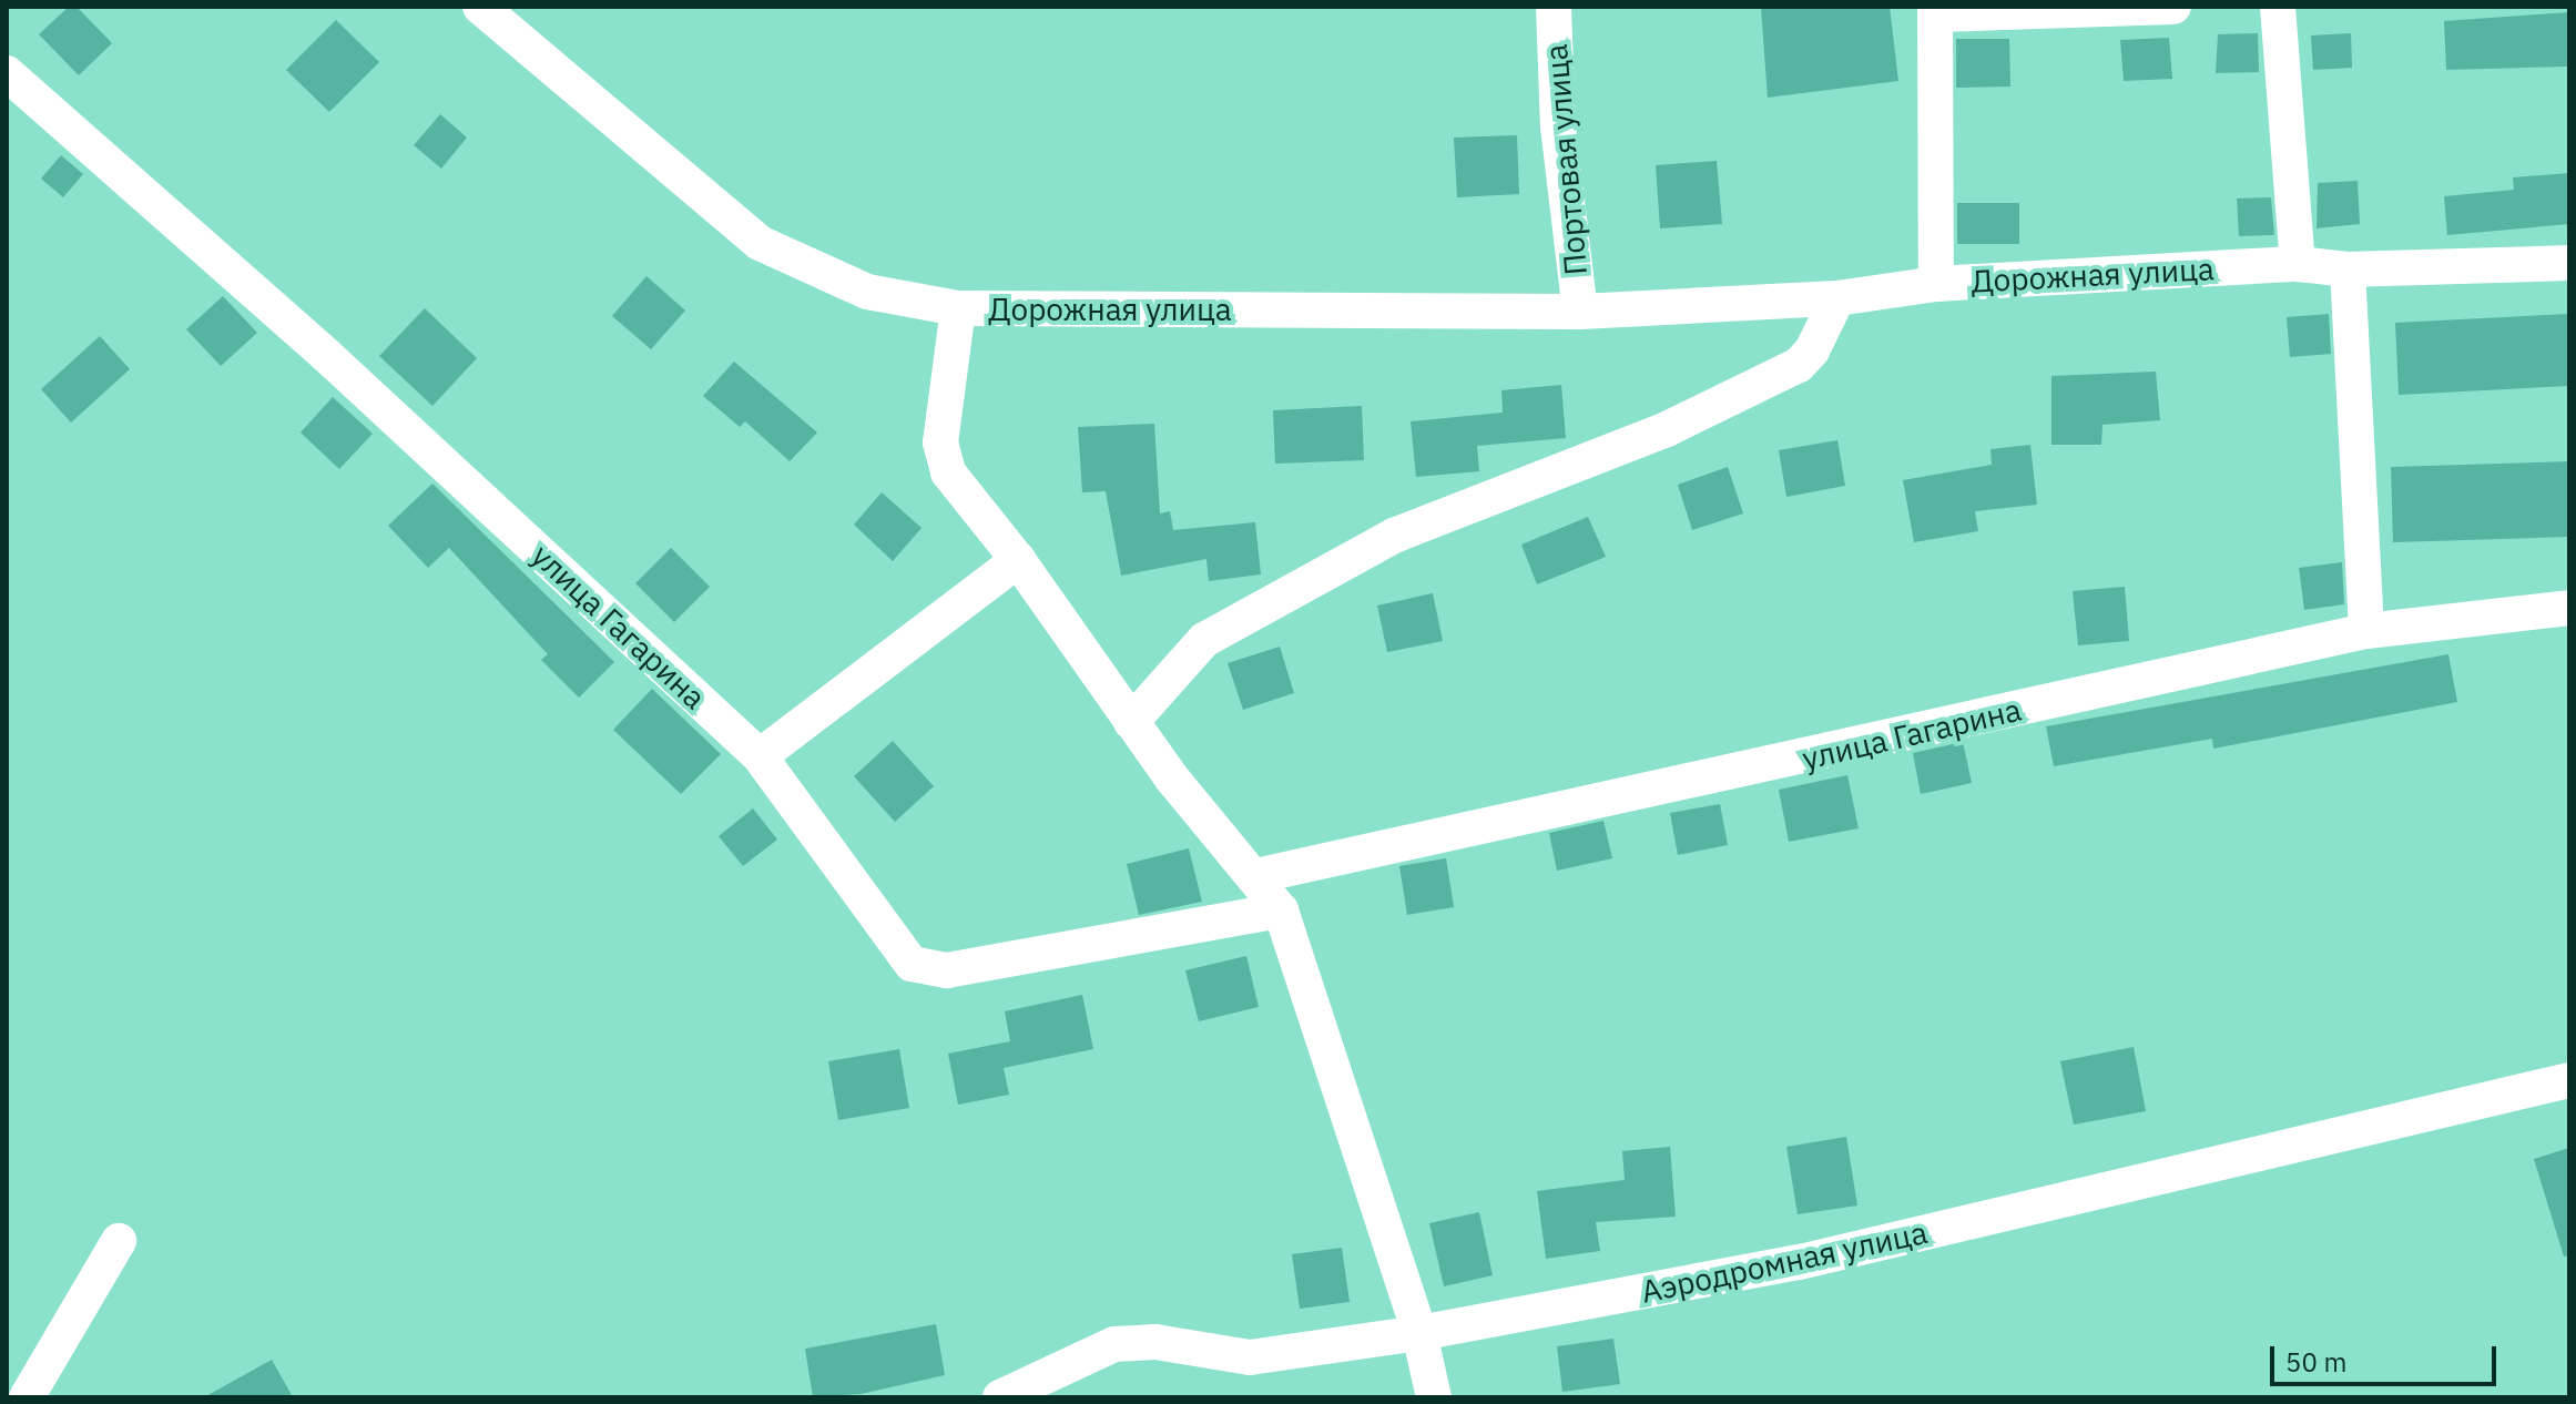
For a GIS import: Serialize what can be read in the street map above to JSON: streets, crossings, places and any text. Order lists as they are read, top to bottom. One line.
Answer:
{"streets":{"street":["Портовая улица","Дорожная улица","улица Гагарина","Аэродромная улица"]},"crossings":[["Портовая улица","Дорожная улица"]],"scale_bar":"50 m"}
